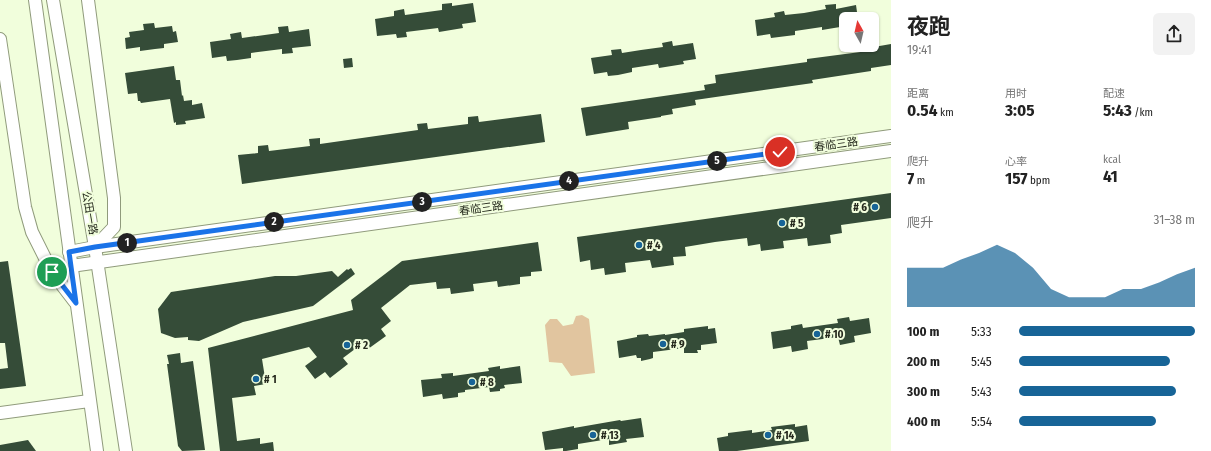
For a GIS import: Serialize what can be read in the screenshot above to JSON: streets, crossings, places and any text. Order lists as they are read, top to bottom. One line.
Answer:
{"streets":{"street":["春临三路","公田一路"]},"crossings":[["春临三路","公田一路"]],"places":["# 6","# 5","# 4","# 10","# 9","# 2","# 1","# 8","# 13","# 14"],"north":"top","page":{"heading":["夜跑","19:41"],"stats":[["距离","0.54 km"],["用时","3:05"],["配速","5:43 /km"],["爬升","7 m"],["心率","157 bpm"],["kcal","41"]],"pins":["5","4","3","2","1"],"chart":["爬升","31–38 m"],"list":[{"name":"100 m","note":"5:33"},{"name":"200 m","note":"5:45"},{"name":"300 m","note":"5:43"},{"name":"400 m","note":"5:54"}]}}
